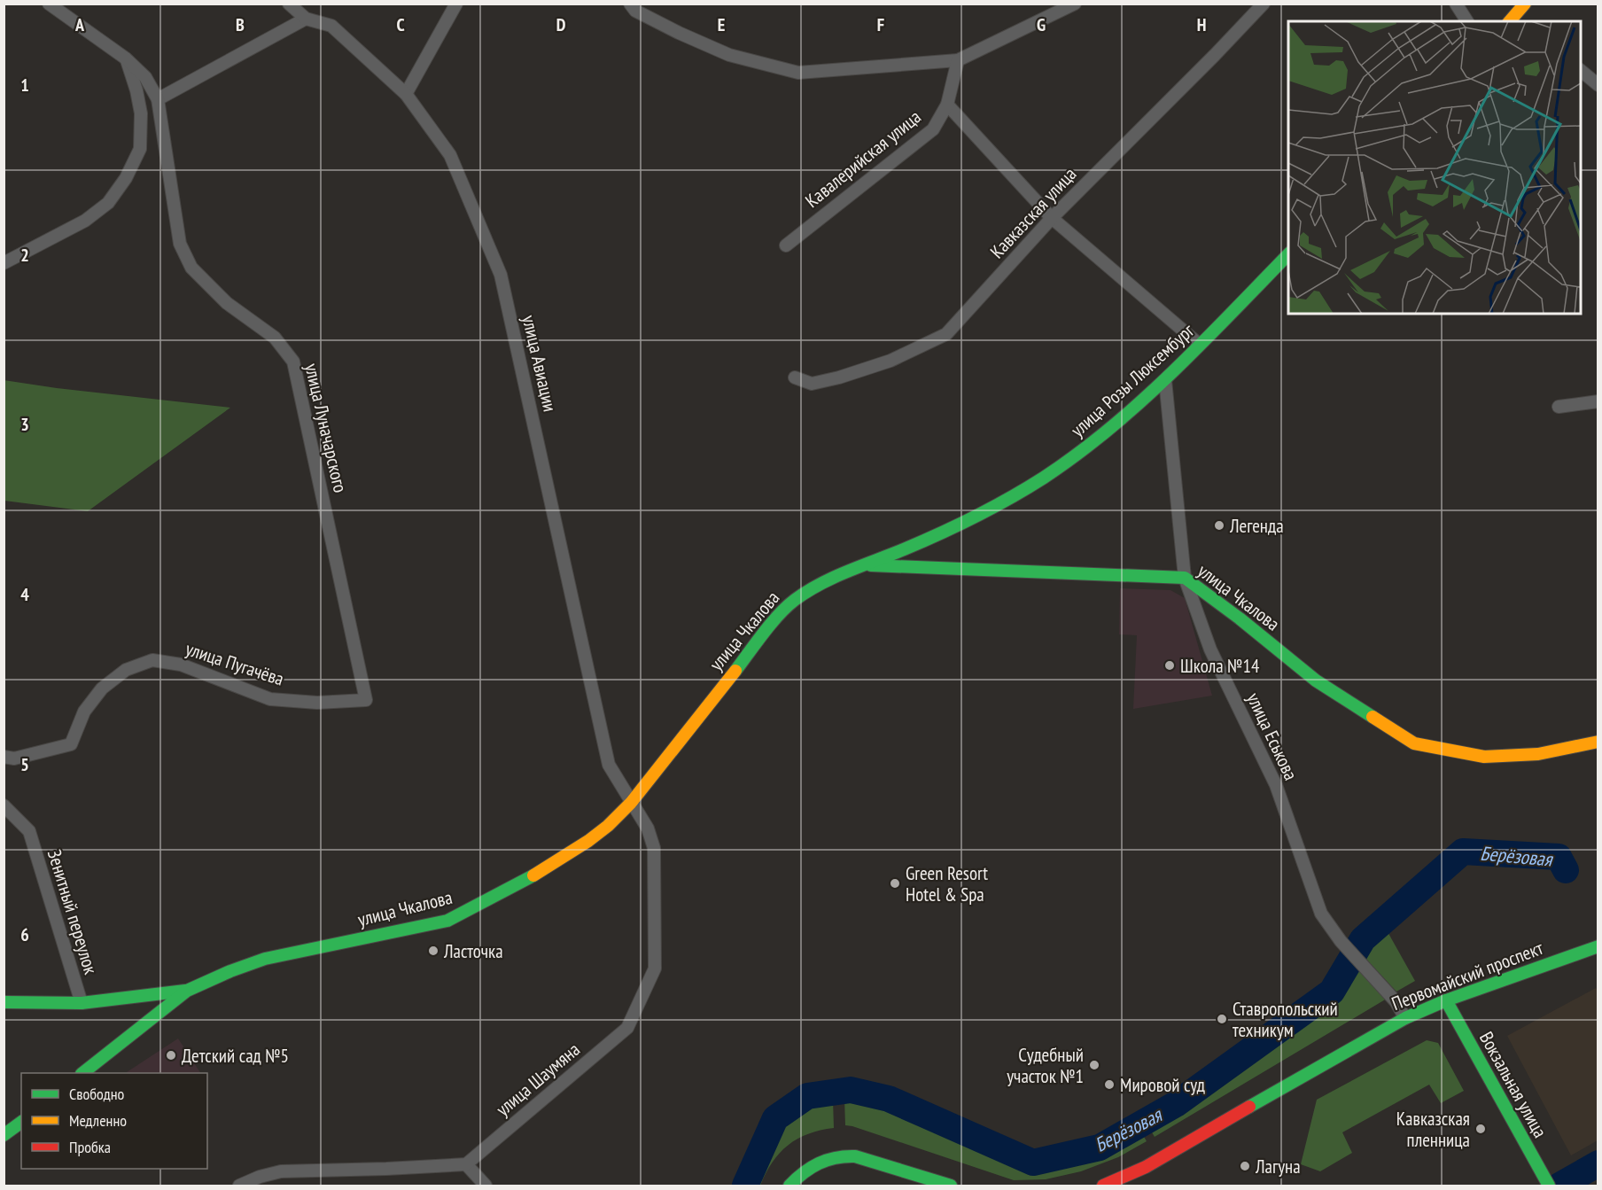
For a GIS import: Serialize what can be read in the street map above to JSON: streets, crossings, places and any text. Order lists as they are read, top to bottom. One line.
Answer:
{"streets":{"street":["Кавалерийская улица","Кавказская улица","улица Авиации","улица Розы Люксембург","улица Луначарского","улица Чкалова","улица Пугачёва","улица Еськова","Зенитный переулок","Первомайский проспект","улица Шаумяна","Вокзальная улица"]},"crossings":[["улица Авиации","улица Чкалова"],["улица Авиации","улица Шаумяна"],["улица Розы Люксембург","улица Чкалова"],["улица Розы Люксембург","улица Еськова"],["улица Луначарского","улица Пугачёва"],["улица Чкалова","улица Еськова"],["улица Чкалова","улица Шаумяна"],["улица Еськова","Первомайский проспект"],["Первомайский проспект","Вокзальная улица"]],"water":["Берёзовая"],"places":["Легенда","Школа №14","Green Resort Hotel & Spa","Ласточка","Ставропольский техникум","Детский сад №5","Судебный участок №1","Мировой суд","Кавказская пленница","Лагуна"],"legend":["Свободно","Медленно","Пробка"],"grid":{"columns":["A","B","C","D","E","F","G","H"],"rows":["1","2","3","4","5","6"]}}
